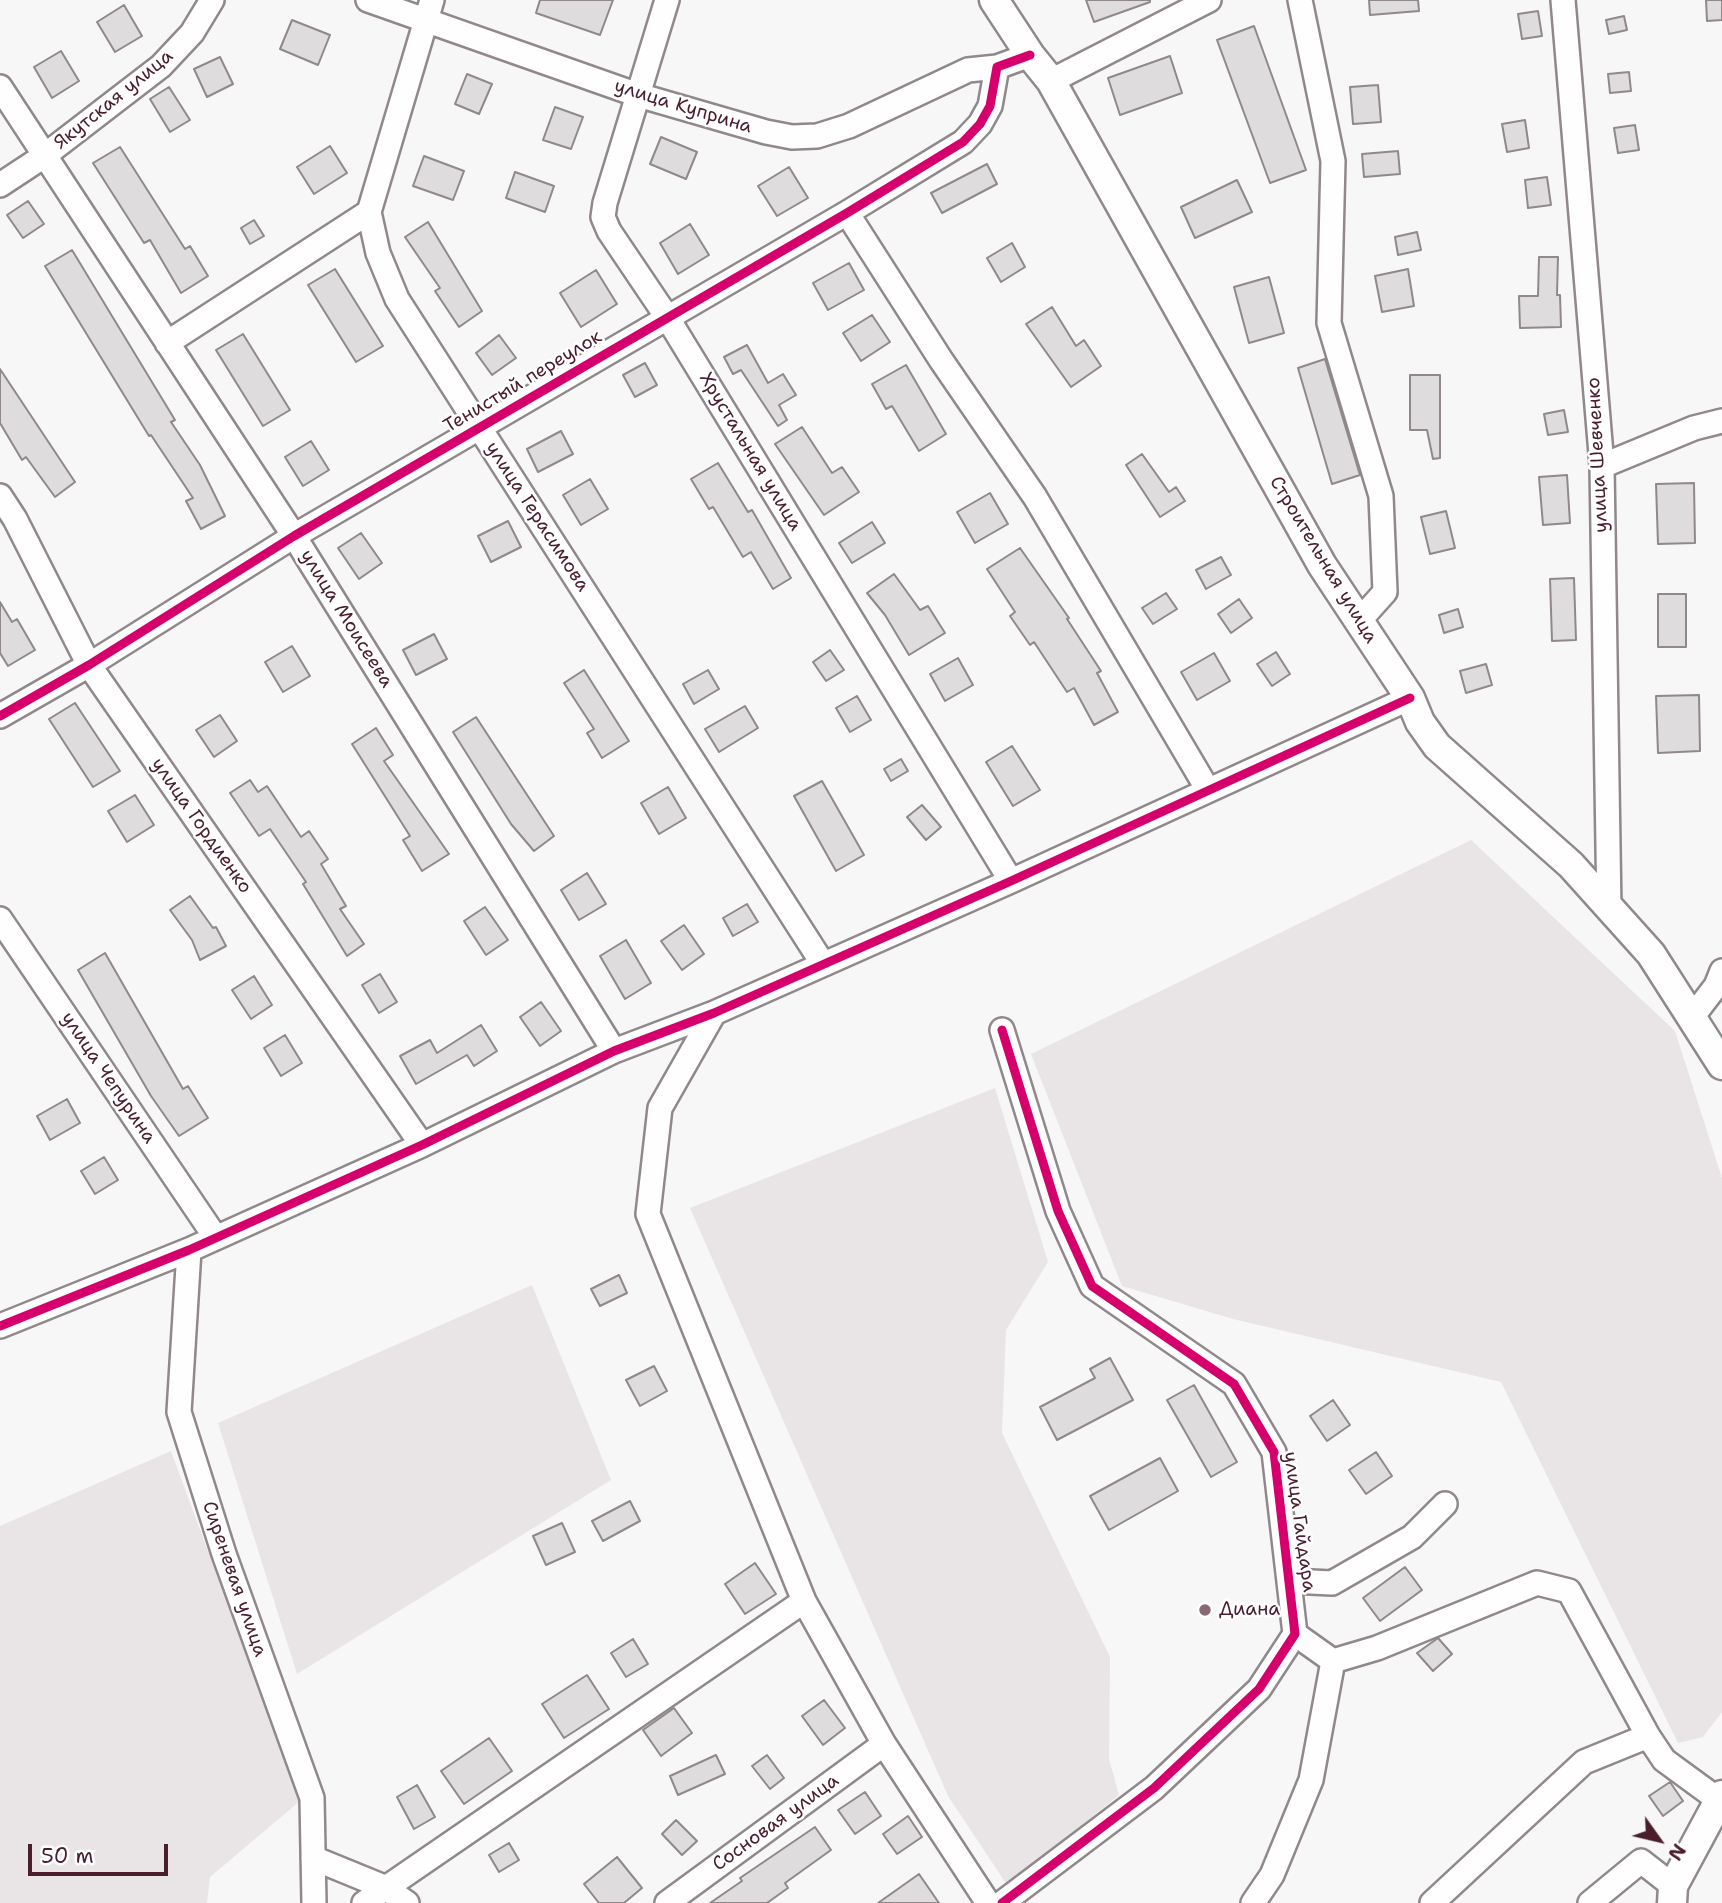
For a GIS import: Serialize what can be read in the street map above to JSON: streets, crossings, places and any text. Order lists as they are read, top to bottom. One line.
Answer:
{"streets":{"main road":["Строительная улица"],"street":["Якутская улица","улица Куприна","Тенистый переулок","Хрустальная улица","улица Шевченко","улица Герасимова","улица Моисеева","улица Гордиенко","улица Чепурина","улица Гайдара","Сиреневая улица","Сосновая улица"]},"crossings":[["Якутская улица","улица Моисеева"],["улица Куприна","Тенистый переулок"],["улица Куприна","Хрустальная улица"],["улица Куприна","улица Герасимова"],["Тенистый переулок","Хрустальная улица"],["Тенистый переулок","улица Герасимова"],["Тенистый переулок","улица Моисеева"],["Тенистый переулок","улица Гордиенко"],["улица Шевченко","Строительная улица"]],"places":["Диана"],"scale_bar":"50 m","north":"bottom right"}
